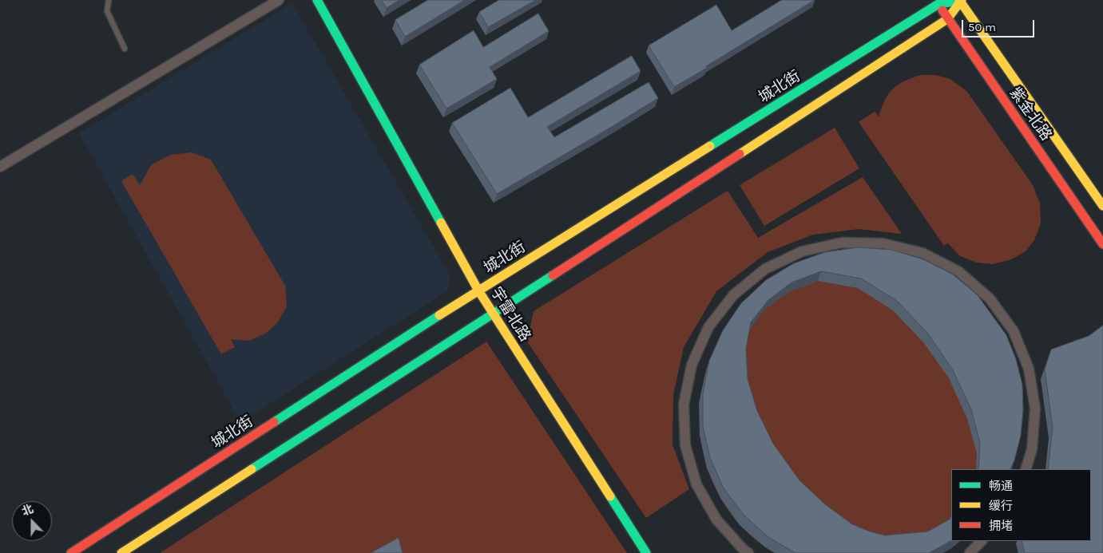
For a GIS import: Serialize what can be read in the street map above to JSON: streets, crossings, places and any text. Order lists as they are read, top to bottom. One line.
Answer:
{"streets":{"main road":["城北街","紫金北路","宇雷北路"]},"crossings":[["城北街","紫金北路"],["城北街","宇雷北路"]],"legend":["畅通","缓行","拥堵"],"scale_bar":"50 m","north":"top"}
